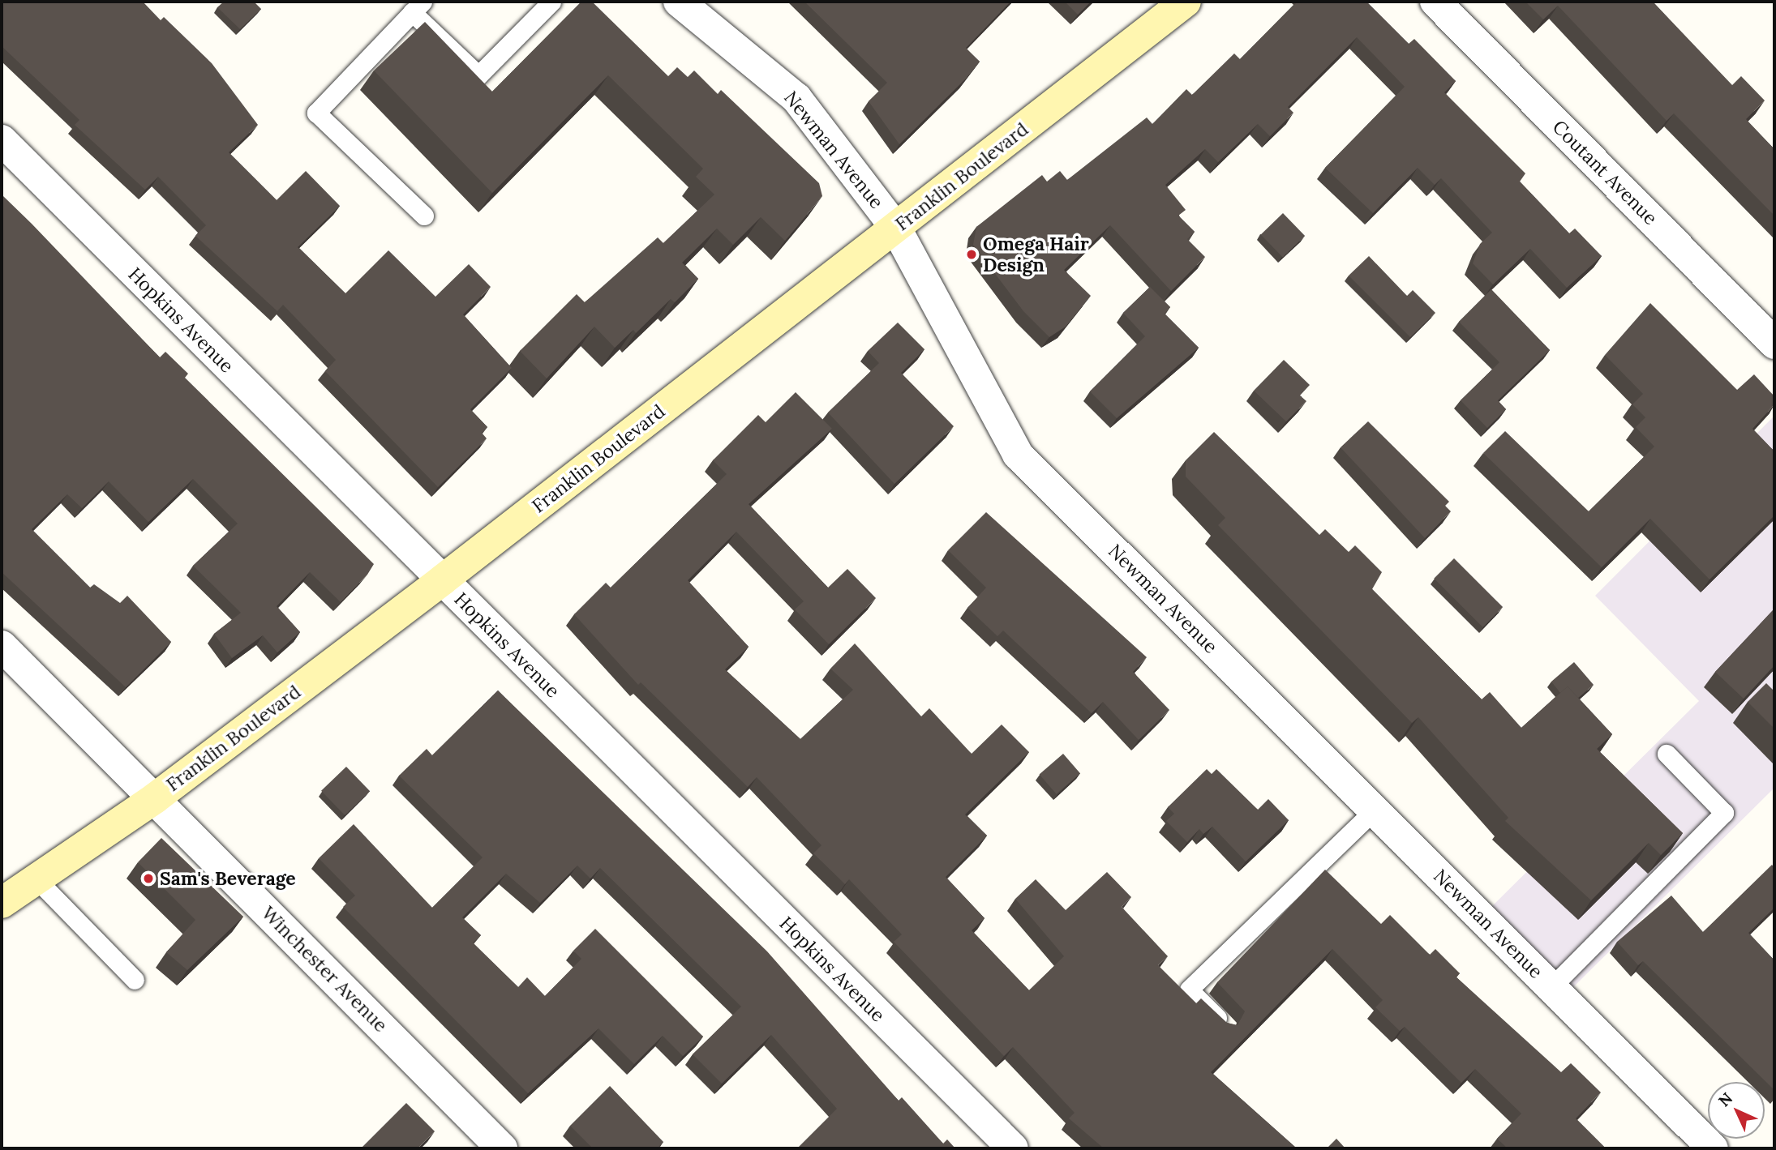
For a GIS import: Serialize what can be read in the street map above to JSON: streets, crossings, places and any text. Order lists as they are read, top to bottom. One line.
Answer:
{"streets":{"street":["Newman Avenue","Coutant Avenue","Franklin Boulevard","Hopkins Avenue","Winchester Avenue"]},"crossings":[["Newman Avenue","Franklin Boulevard"],["Franklin Boulevard","Hopkins Avenue"],["Franklin Boulevard","Winchester Avenue"]],"places":["Omega Hair Design","Sam's Beverage"],"north":"top left"}
